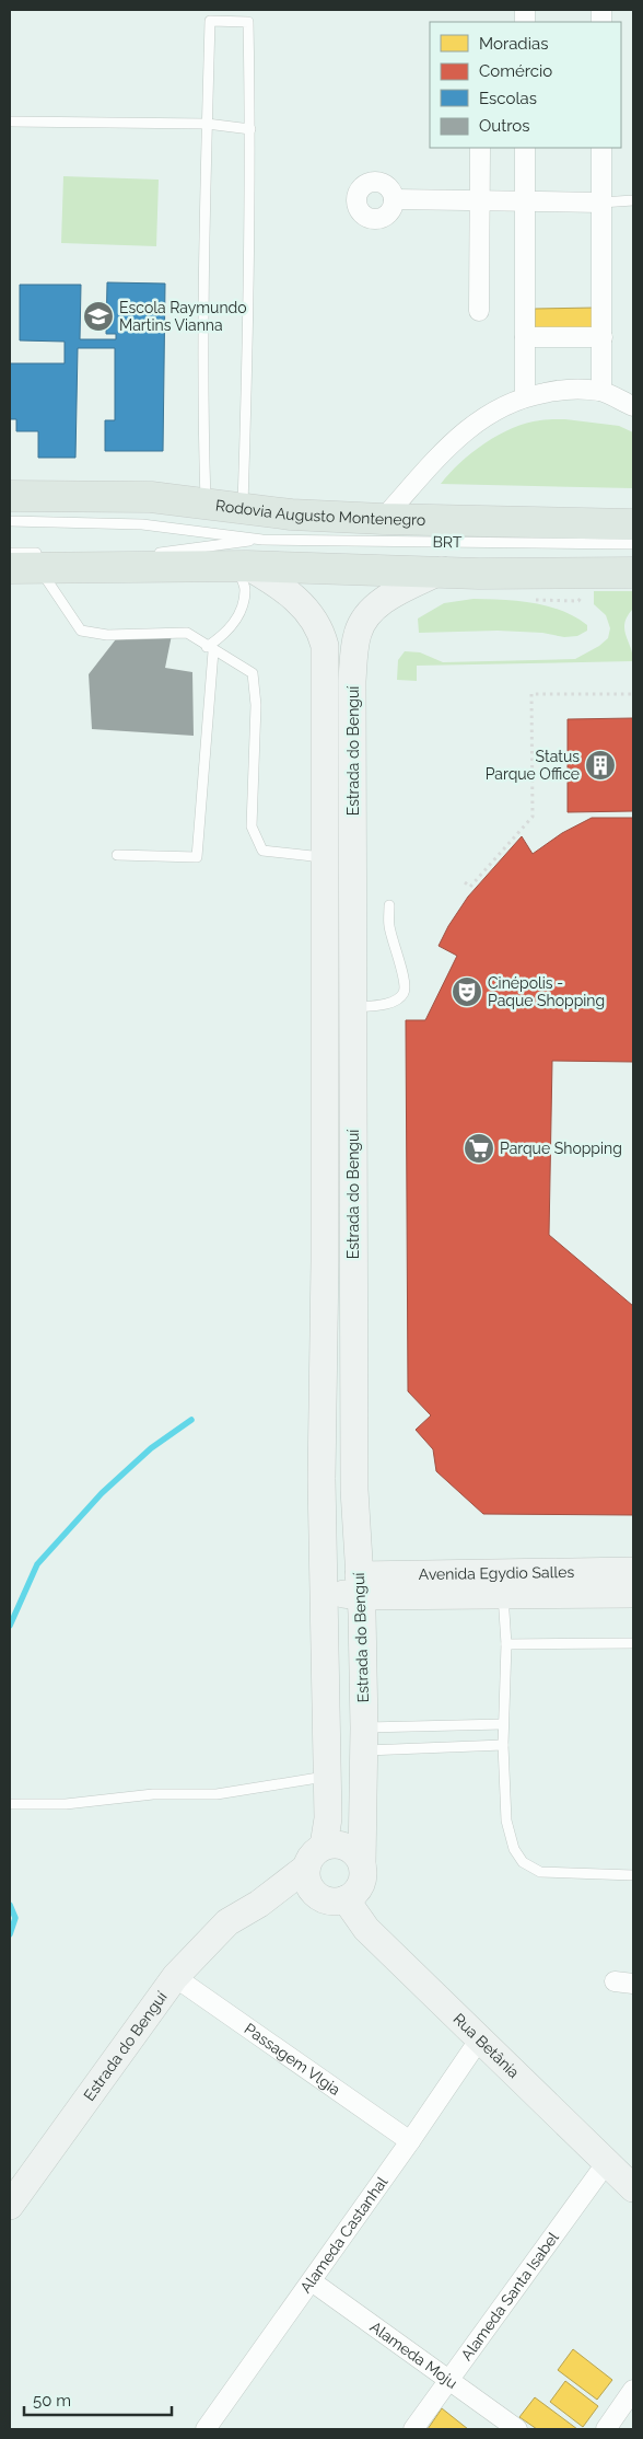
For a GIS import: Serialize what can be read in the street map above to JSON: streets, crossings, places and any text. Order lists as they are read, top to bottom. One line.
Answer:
{"streets":{"main road":["Rodovia Augusto Montenegro"],"street":["Estrada do Benguí","Avenida Egydio Salles","Rua Betânia","Passagem Vlgia","Alameda Castanhal","Alameda Santa Isabel","Alameda Moju"],"lane":["BRT"]},"crossings":[["Estrada do Benguí","Avenida Egydio Salles"],["Estrada do Benguí","Rua Betânia"],["Estrada do Benguí","Passagem Vlgia"],["Rua Betânia","Alameda Castanhal"],["Rua Betânia","Alameda Santa Isabel"],["Passagem Vlgia","Alameda Castanhal"],["Alameda Castanhal","Alameda Moju"],["Alameda Santa Isabel","Alameda Moju"]],"places":{"school or university":["Escola Raymundo Martins Vianna"],"building":["Status Parque Office"],"theatre":["Cinépolis - Paque Shopping"],"supermarket":["Parque Shopping"]},"legend":["Moradias","Comércio","Escolas","Outros"],"scale_bar":"50 m"}
